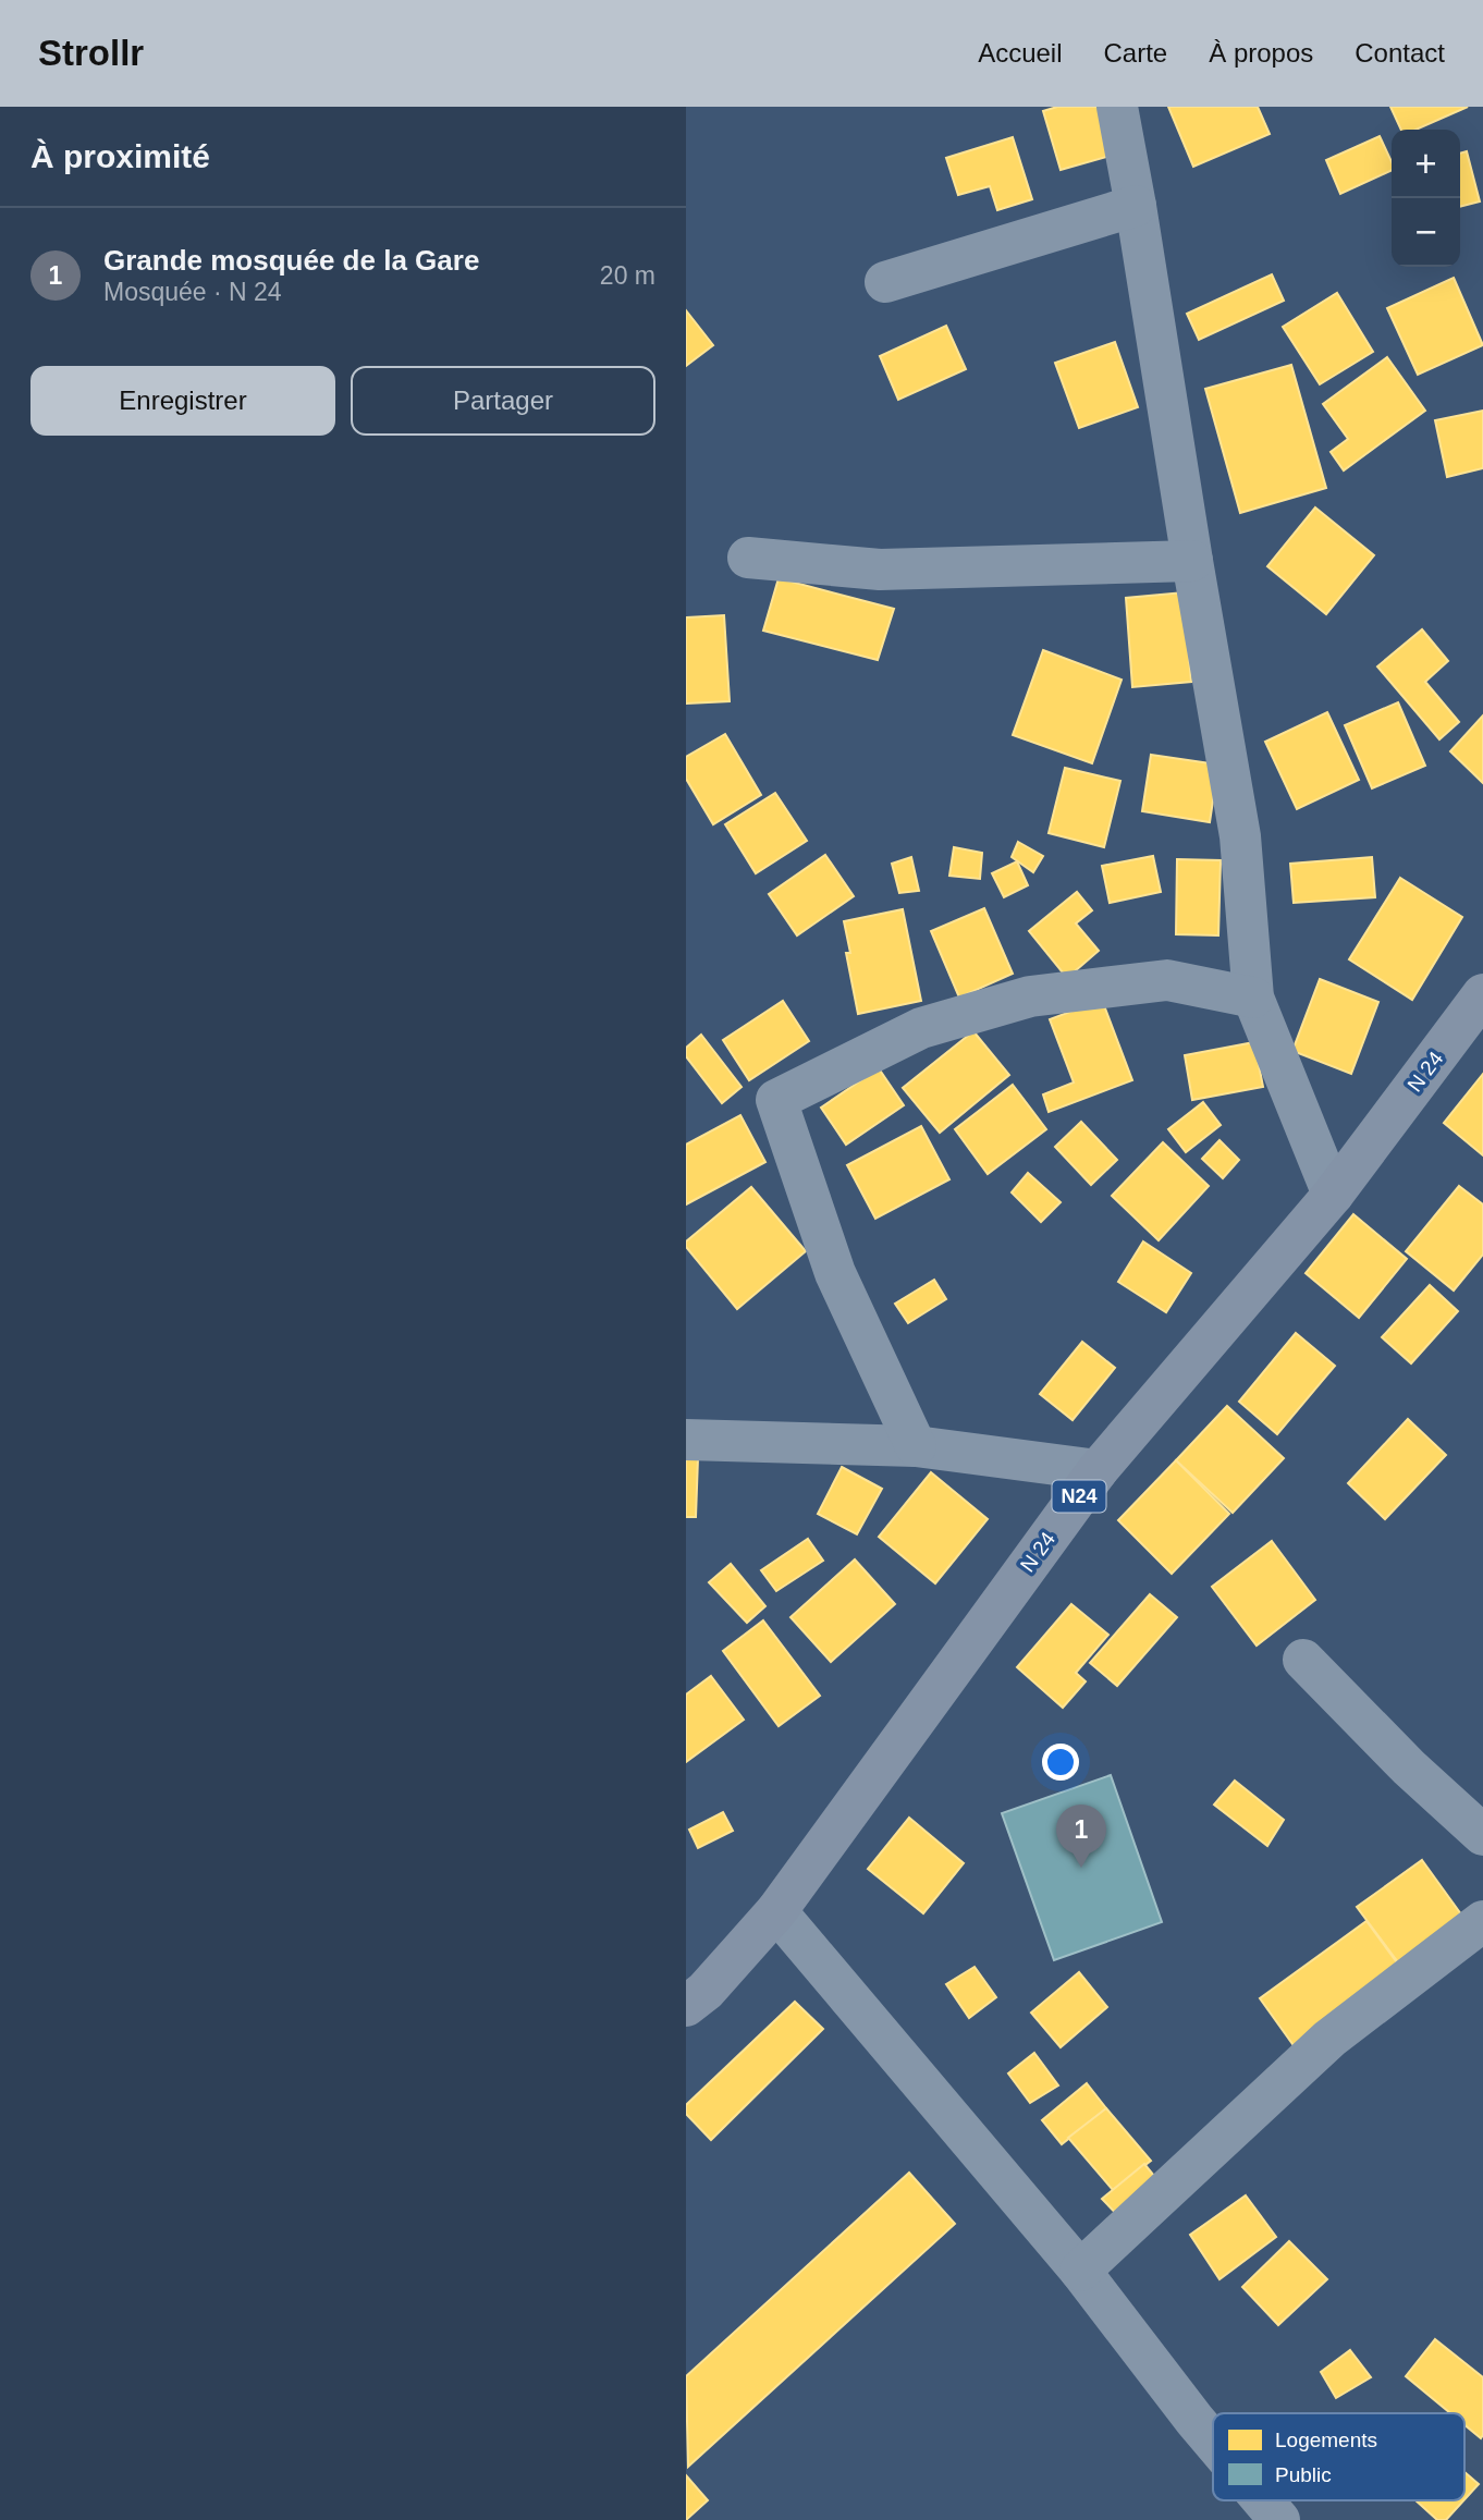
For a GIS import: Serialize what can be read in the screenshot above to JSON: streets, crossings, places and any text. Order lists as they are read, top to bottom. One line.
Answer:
{"streets":{"main road":["N 24","N24"]},"legend":["Logements","Public"],"page":{"header":"Strollr","nav":["Accueil","Carte","À propos","Contact"],"heading":"À proximité","map_buttons":["+","−"],"list":[{"mark":"1","name":"Grande mosquée de la Gare","note":"Mosquée · N 24","value":"20 m"}],"buttons":["Enregistrer","Partager"],"pins":"1"}}
